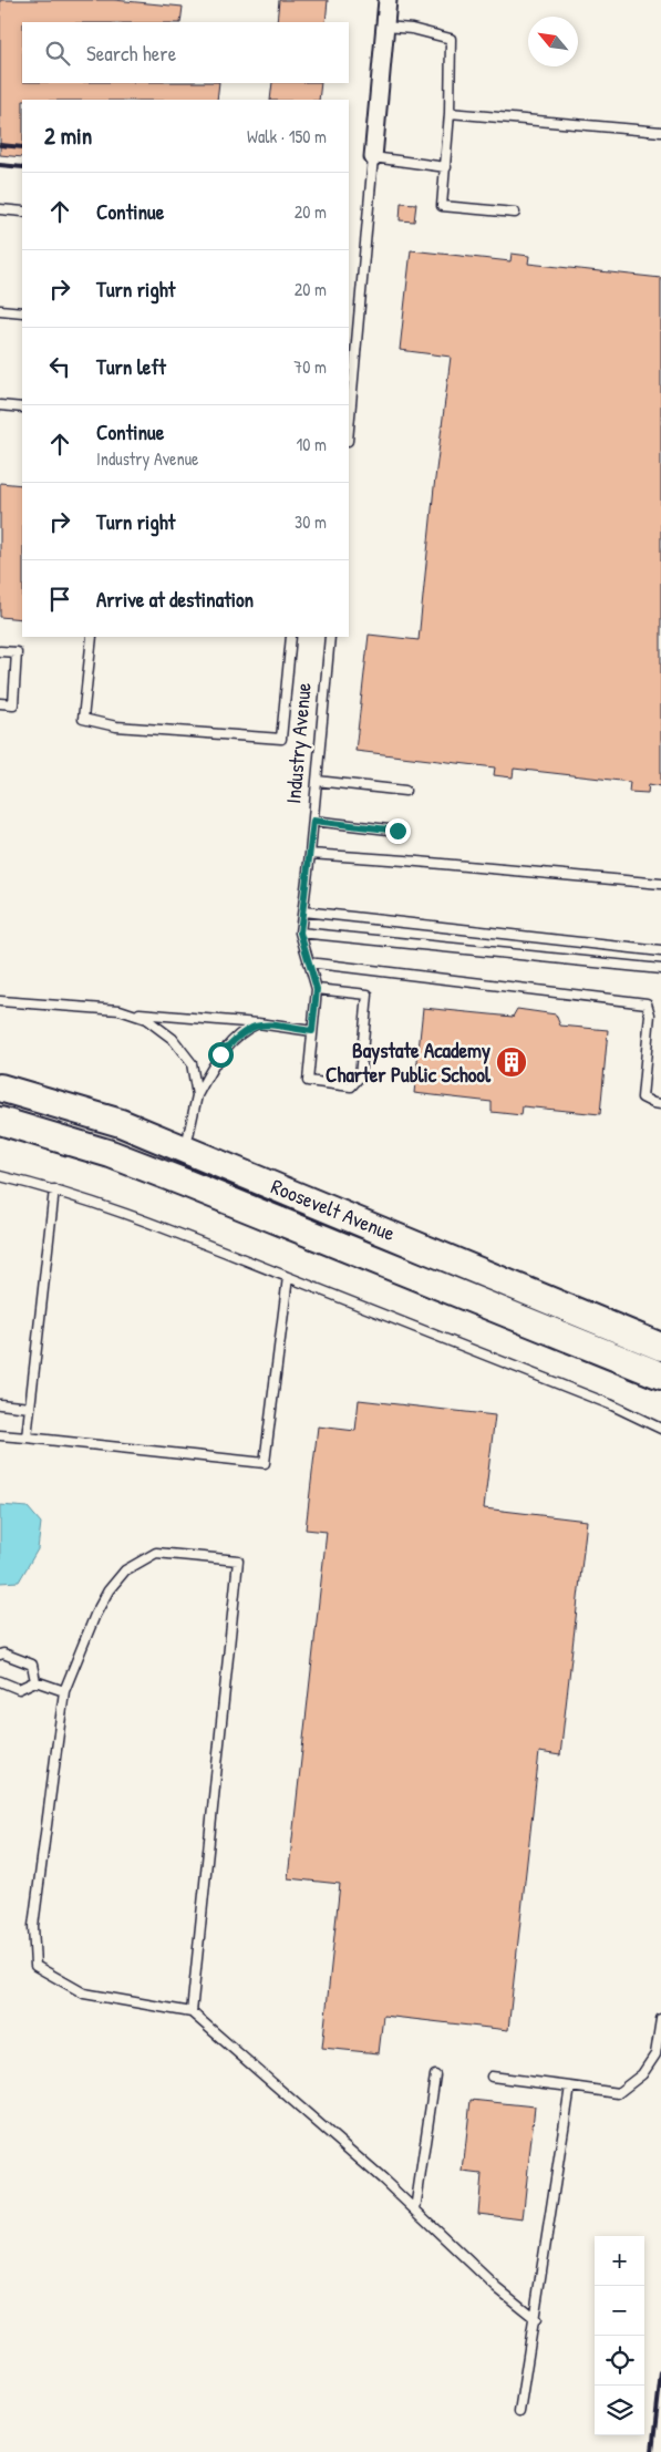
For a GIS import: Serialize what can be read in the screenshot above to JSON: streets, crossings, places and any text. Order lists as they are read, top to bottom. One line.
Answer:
{"streets":{"main road":["Roosevelt Avenue"],"lane":["Industry Avenue"]},"places":{"building":["Baystate Academy Charter Public School"]},"north":"top left","page":{"search":"Search here","heading":["2 min","Walk · 150 m"],"list":[["Continue","20 m"],["Turn right","20 m"],["Turn left","70 m"],["Continue","Industry Avenue","10 m"],["Turn right","30 m"],"Arrive at destination"],"map_buttons":["+","−"]}}
